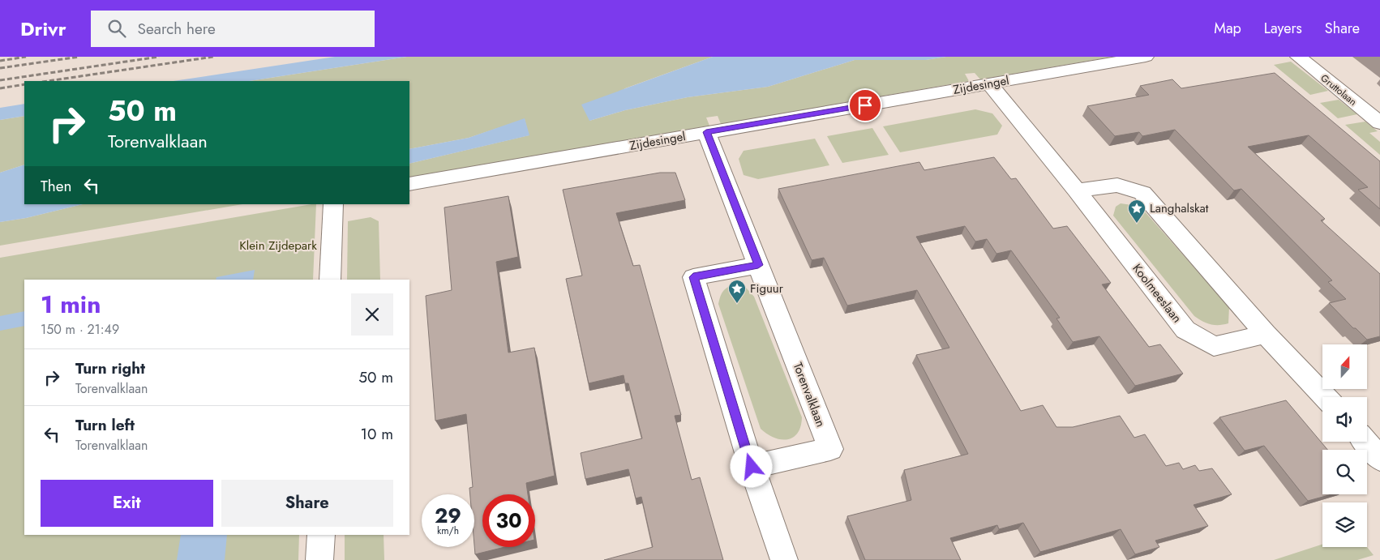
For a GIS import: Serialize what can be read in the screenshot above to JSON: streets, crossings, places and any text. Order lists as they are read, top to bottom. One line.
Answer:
{"streets":{"street":["Zijdesingel","Gruttolaan","Koolmeeslaan","Torenvalklaan"]},"crossings":[["Zijdesingel","Koolmeeslaan"],["Zijdesingel","Torenvalklaan"]],"parks":["Klein Zijdepark"],"places":{"place":["Langhalskat","Figuur"]},"north":"top","page":{"header":"Drivr","search":"Search here","nav":["Map","Layers","Share"],"turn":["50 m","Torenvalklaan"],"then":"Then","heading":["1 min","150 m · 21:49"],"list":[{"name":"Turn right","note":"Torenvalklaan","value":"50 m"},{"name":"Turn left","note":"Torenvalklaan","value":"10 m"}],"buttons":["Exit","Share"],"speed":"29 km/h","limit":"30"}}
